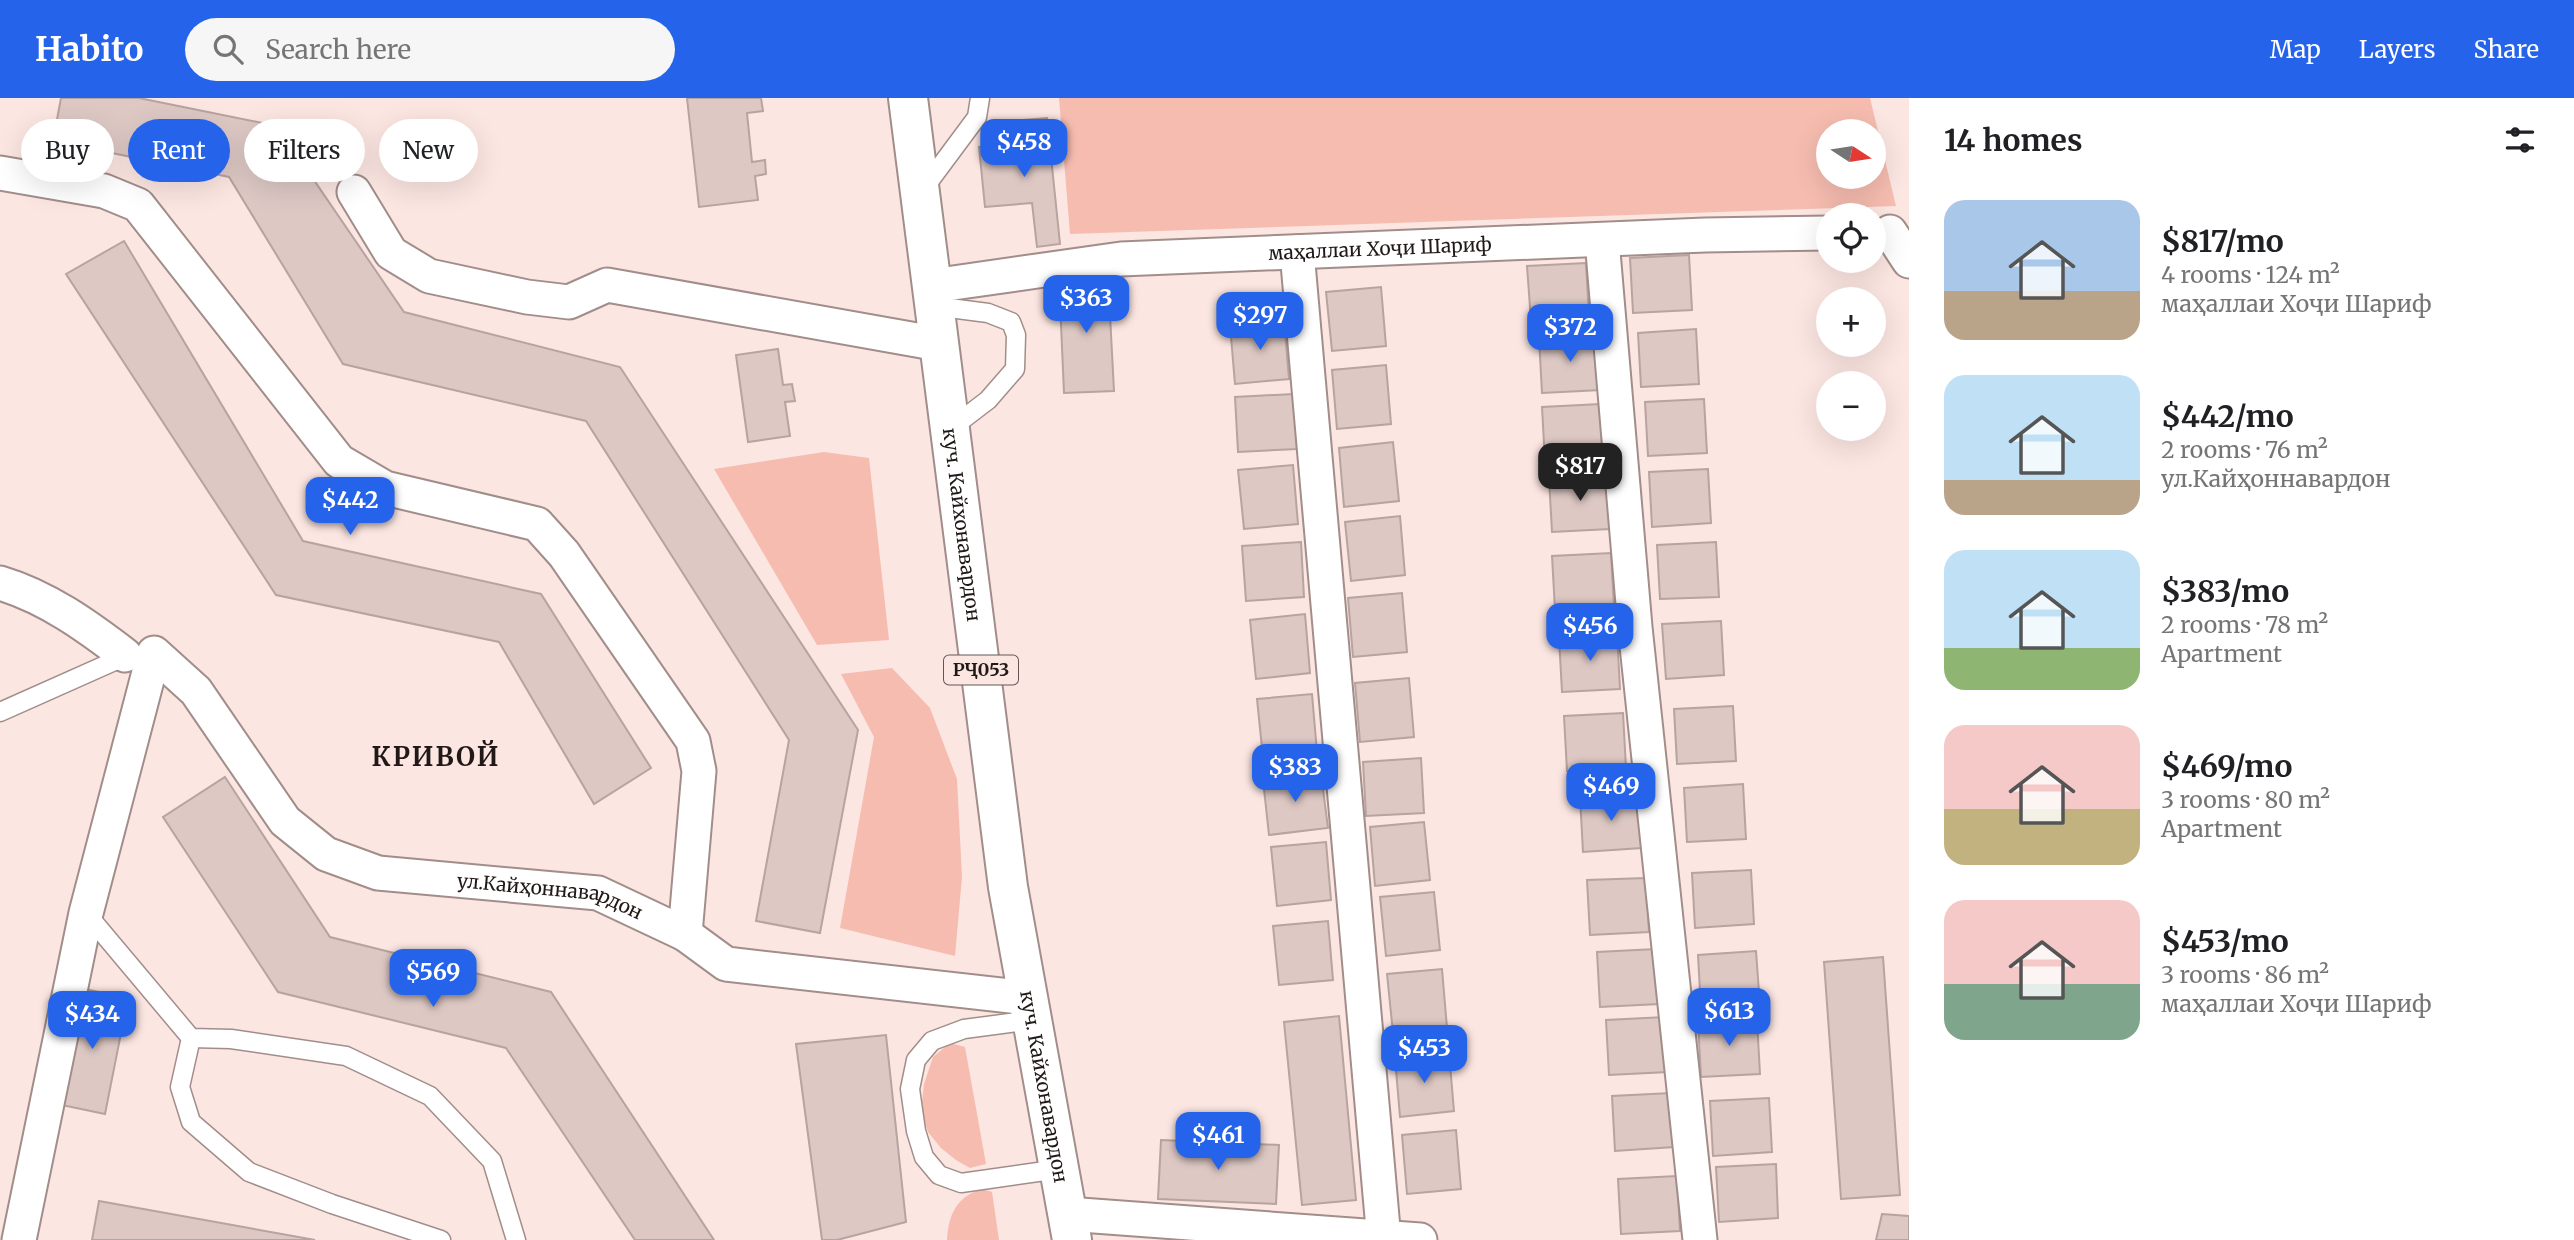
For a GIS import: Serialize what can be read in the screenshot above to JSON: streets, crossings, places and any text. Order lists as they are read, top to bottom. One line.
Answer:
{"streets":{"main road":["куч. Кайхонавардон","РҶ053"],"street":["маҳаллаи Хоҷи Шариф","ул.Кайҳоннавардон"]},"crossings":[["маҳаллаи Хоҷи Шариф","куч. Кайхонавардон"],["куч. Кайхонавардон","ул.Кайҳоннавардон"]],"districts":["КРИВОЙ"],"north":"right","page":{"header":"Habito","search":"Search here","nav":["Map","Layers","Share"],"heading":"14 homes","map_buttons":["+","−"],"price":["$458","$363","$297","$372","$817","$442","$456","$383","$469","$569","$613","$434","$453","$461"],"chip":["Buy","Rent","Filters","New"],"list":[{"name":"$817/mo","note":"4 rooms · 124 m² · маҳаллаи Хоҷи Шариф"},{"name":"$442/mo","note":"2 rooms · 76 m² · ул.Кайҳоннавардон"},{"name":"$383/mo","note":"2 rooms · 78 m² · Apartment"},{"name":"$469/mo","note":"3 rooms · 80 m² · Apartment"},{"name":"$453/mo","note":"3 rooms · 86 m² · маҳаллаи Хоҷи Шариф"}]}}
